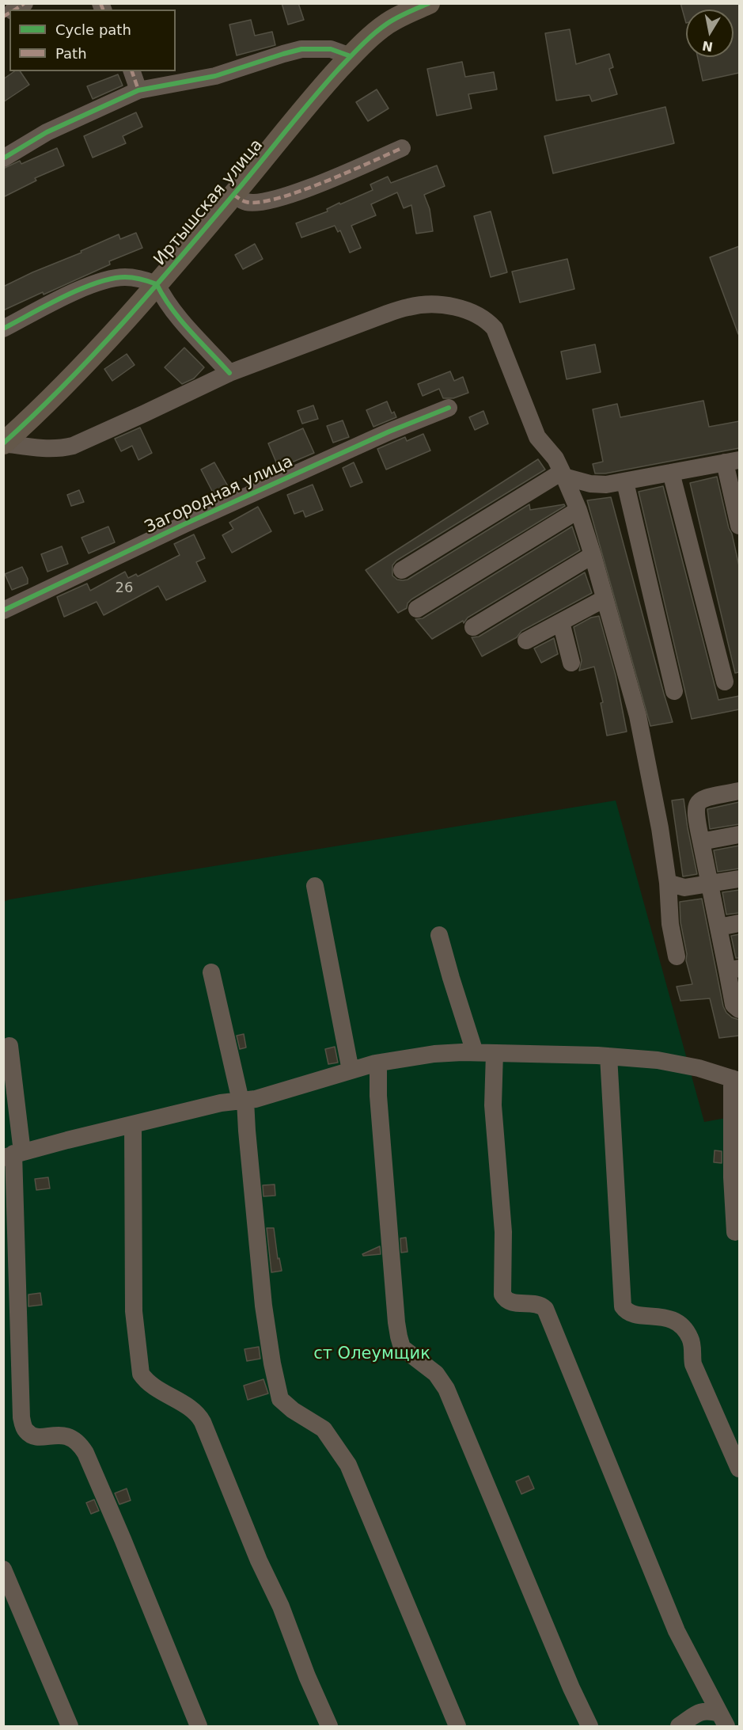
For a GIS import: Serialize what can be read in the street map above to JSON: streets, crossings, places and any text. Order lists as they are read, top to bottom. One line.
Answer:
{"streets":{"main road":["Иртышская улица"],"street":["Загородная улица"]},"parks":["ст Олеумщик"],"house_numbers":["26"],"legend":["Cycle path","Path"],"north":"bottom"}
